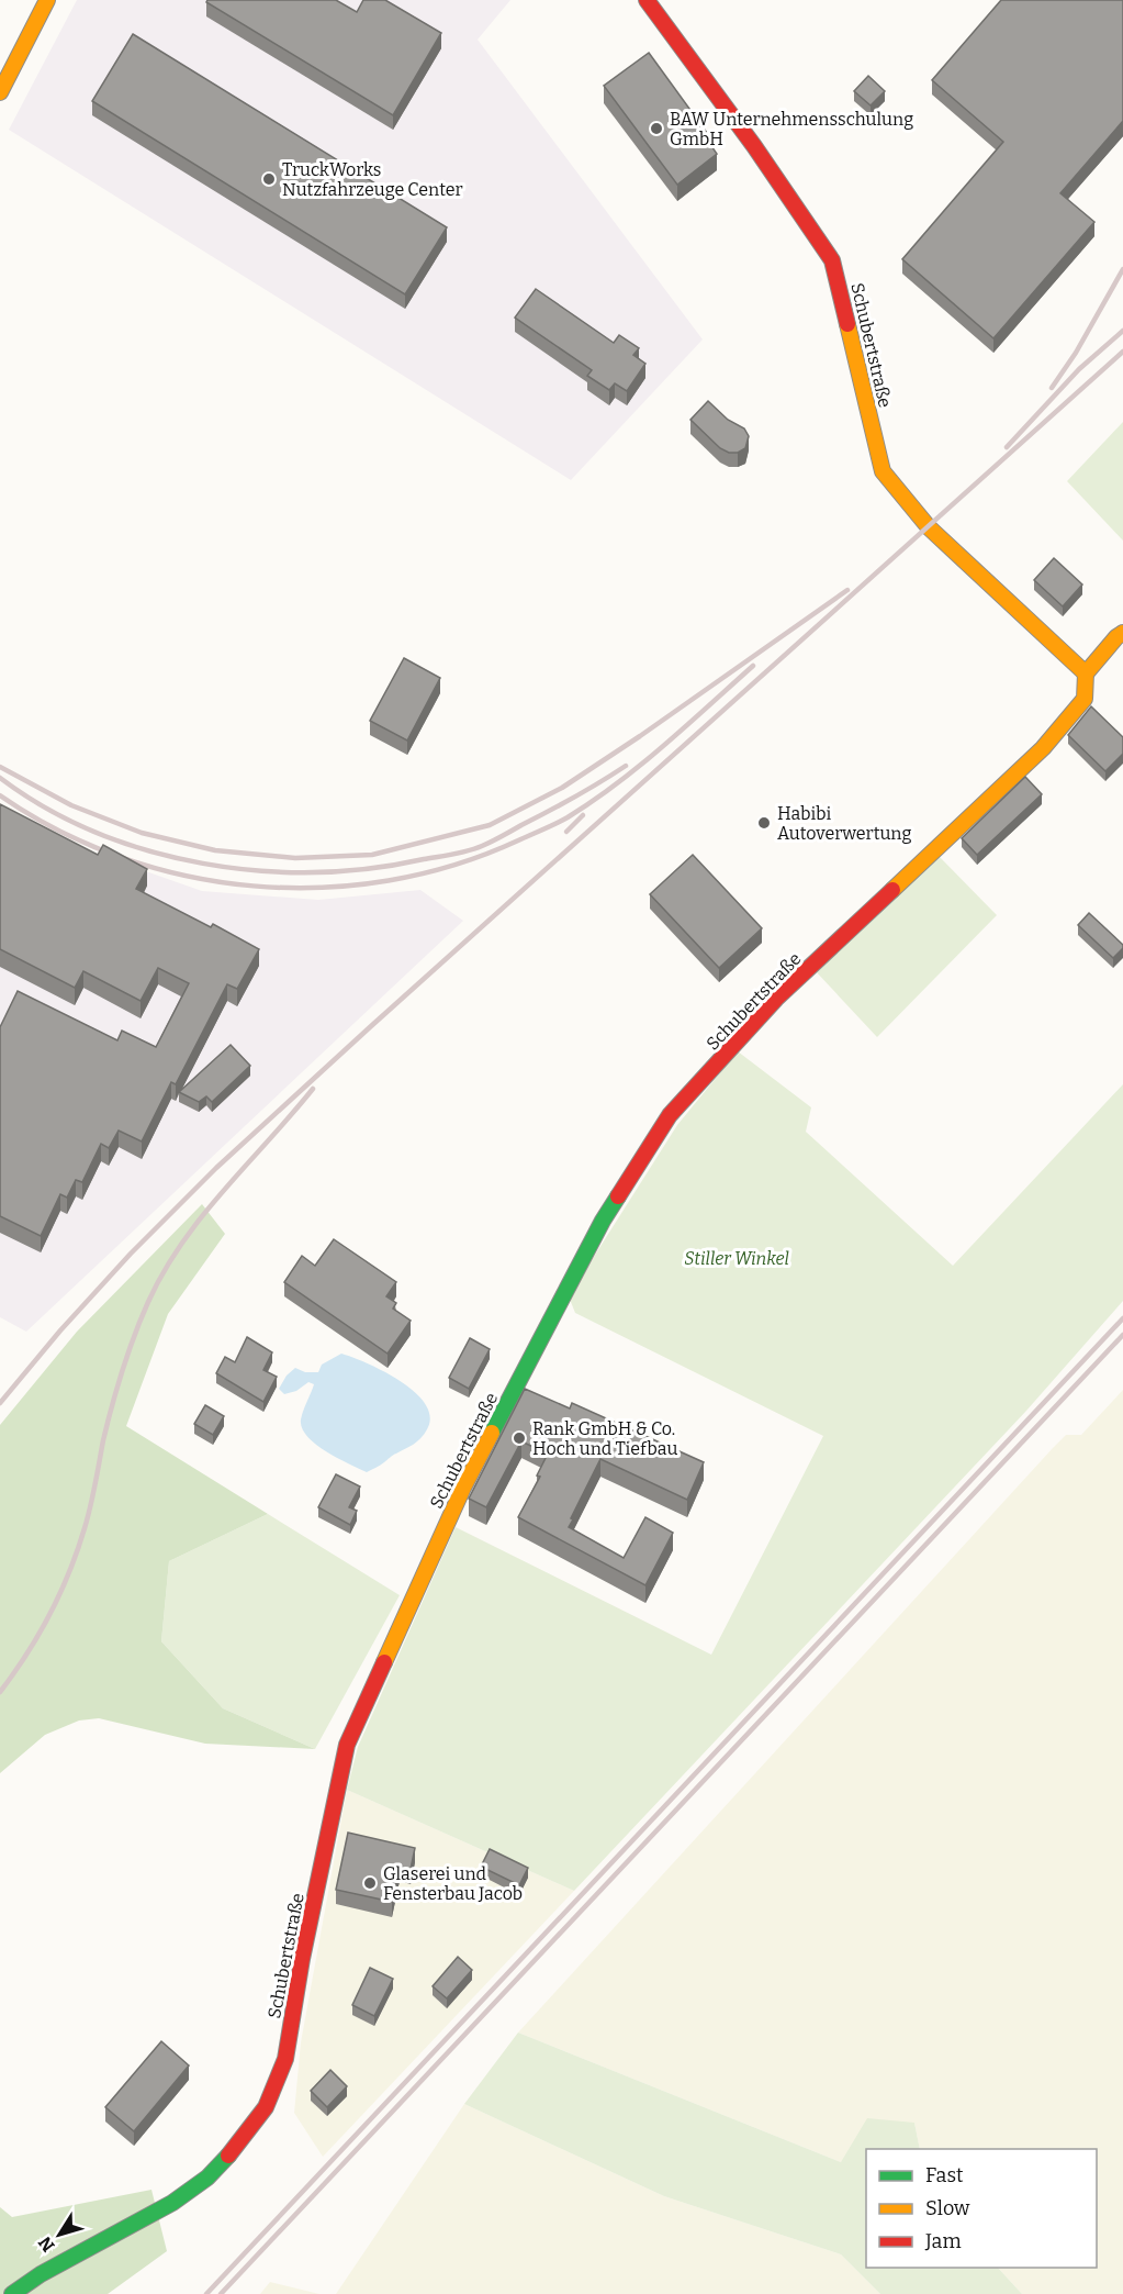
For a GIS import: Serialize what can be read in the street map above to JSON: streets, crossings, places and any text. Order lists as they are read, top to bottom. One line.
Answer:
{"streets":{"street":["Schubertstraße"]},"parks":["Stiller Winkel"],"places":["BAW Unternehmensschulung GmbH","TruckWorks Nutzfahrzeuge Center","Habibi Autoverwertung","Rank GmbH & Co. Hoch und Tiefbau","Glaserei und Fensterbau Jacob"],"legend":["Fast","Slow","Jam"],"north":"bottom left"}
